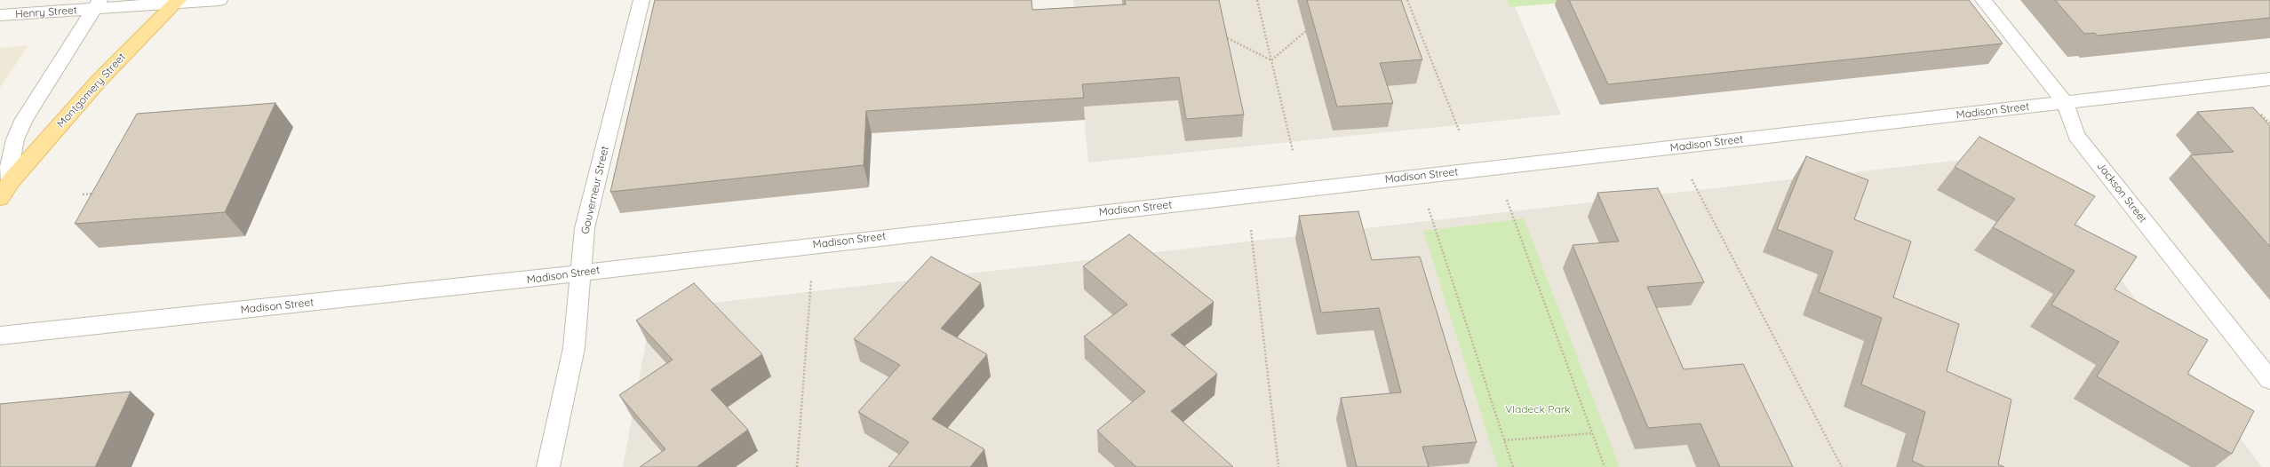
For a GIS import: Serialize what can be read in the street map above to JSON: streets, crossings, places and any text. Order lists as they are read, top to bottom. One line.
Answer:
{"streets":{"main road":["Montgomery Street"],"street":["Henry Street","Madison Street","Gouverneur Street","Jackson Street"]},"crossings":[["Henry Street","Montgomery Street"],["Madison Street","Gouverneur Street"],["Madison Street","Jackson Street"]],"parks":["Vladeck Park"]}
